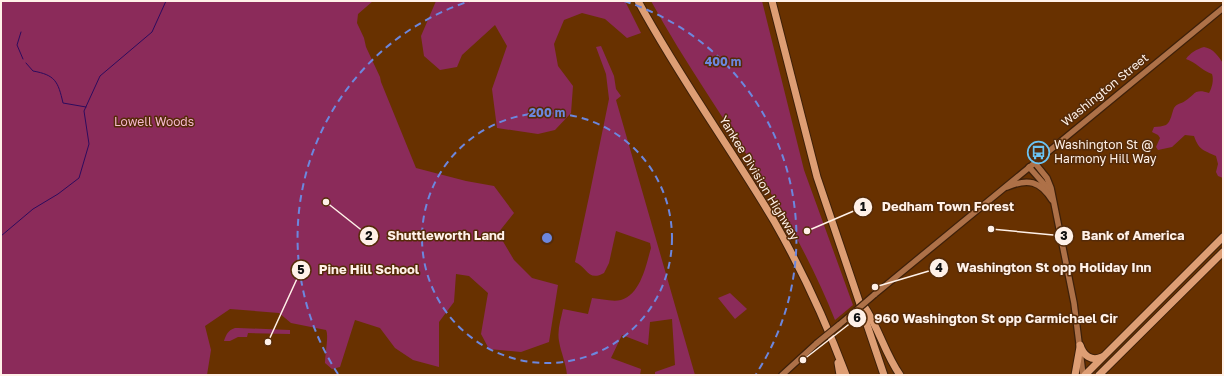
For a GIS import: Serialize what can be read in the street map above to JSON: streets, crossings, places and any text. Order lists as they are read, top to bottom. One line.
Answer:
{"streets":{"highway":["Yankee Division Highway"],"main road":["Washington Street"]},"parks":["Lowell Woods"],"places":{"bus stop":["Washington St @ Harmony Hill Way"],"other":["Shuttleworth Land","Bank of America","Dedham Town Forest","Washington St opp Holiday Inn","Pine Hill School","960 Washington St opp Carmichael Cir"]},"rings":["400 m","200 m"]}
